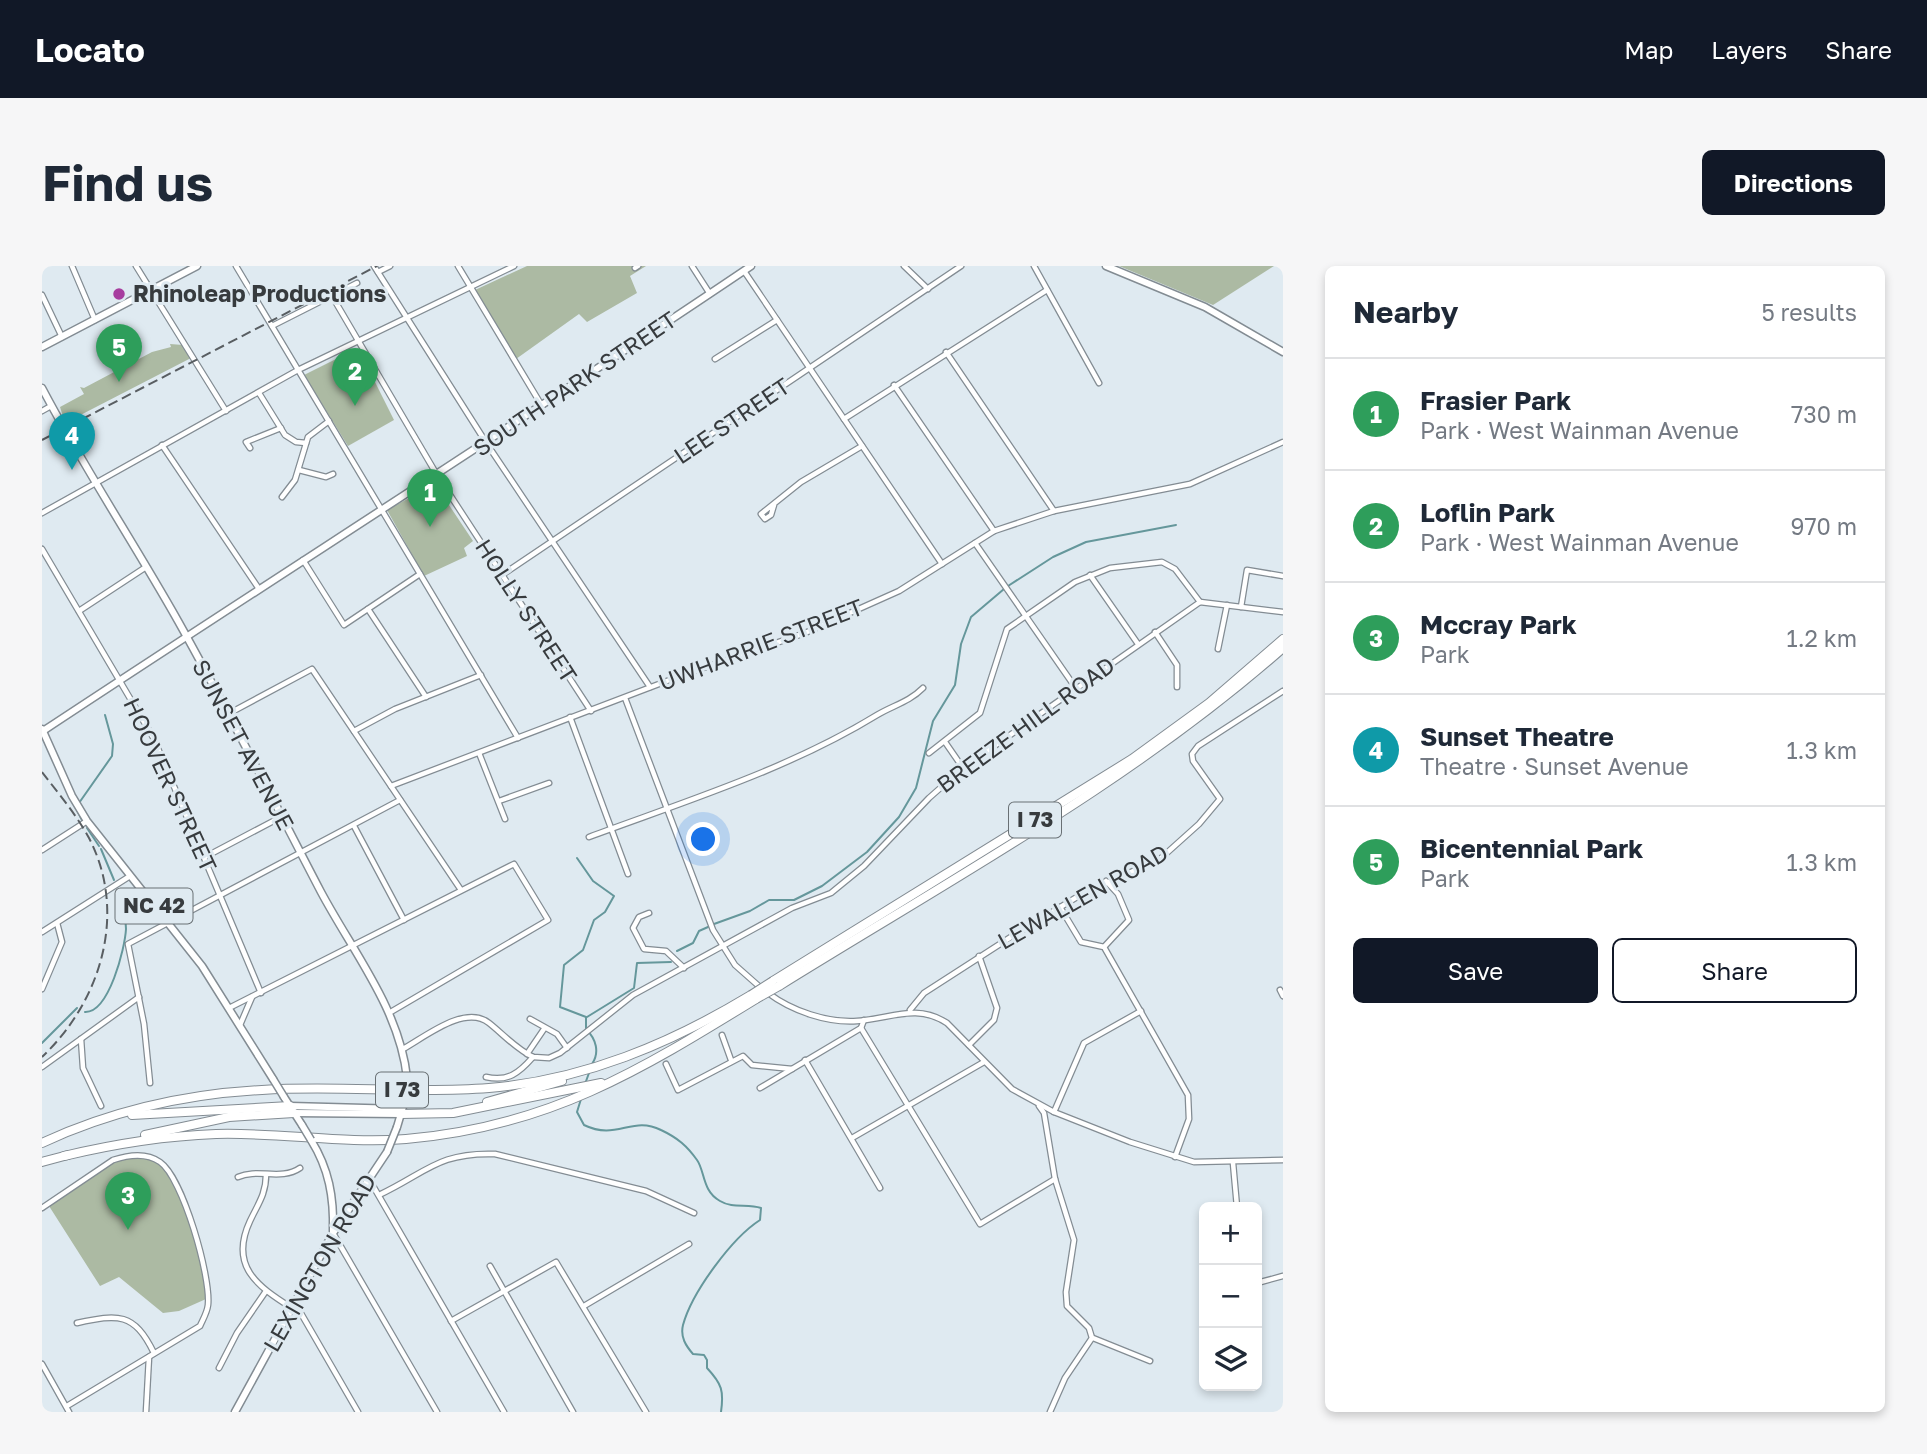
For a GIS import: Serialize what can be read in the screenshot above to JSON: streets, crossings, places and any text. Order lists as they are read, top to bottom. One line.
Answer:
{"streets":{"highway":["I 73"],"main road":["SOUTH PARK STREET","SUNSET AVENUE","NC 42","LEXINGTON ROAD"],"street":["LEE STREET","HOLLY STREET","UWHARRIE STREET","BREEZE HILL ROAD","HOOVER STREET","LEWALLEN ROAD"]},"crossings":[["SOUTH PARK STREET","HOLLY STREET"],["SOUTH PARK STREET","SUNSET AVENUE"],["SOUTH PARK STREET","HOOVER STREET"],["SOUTH PARK STREET","NC 42"],["LEE STREET","HOLLY STREET"],["HOLLY STREET","UWHARRIE STREET"],["SUNSET AVENUE","LEXINGTON ROAD"]],"places":["Rhinoleap Productions"],"page":{"header":"Locato","nav":["Map","Layers","Share"],"buttons":["Directions",["Save","Share"]],"title":"Find us","heading":["Nearby","5 results"],"pins":["5","2","4","1","3"],"list":[{"mark":"1","name":"Frasier Park","note":"Park · West Wainman Avenue","value":"730 m"},{"mark":"2","name":"Loflin Park","note":"Park · West Wainman Avenue","value":"970 m"},{"mark":"3","name":"Mccray Park","note":"Park","value":"1.2 km"},{"mark":"4","name":"Sunset Theatre","note":"Theatre · Sunset Avenue","value":"1.3 km"},{"mark":"5","name":"Bicentennial Park","note":"Park","value":"1.3 km"}],"map_buttons":["+","−"]}}
